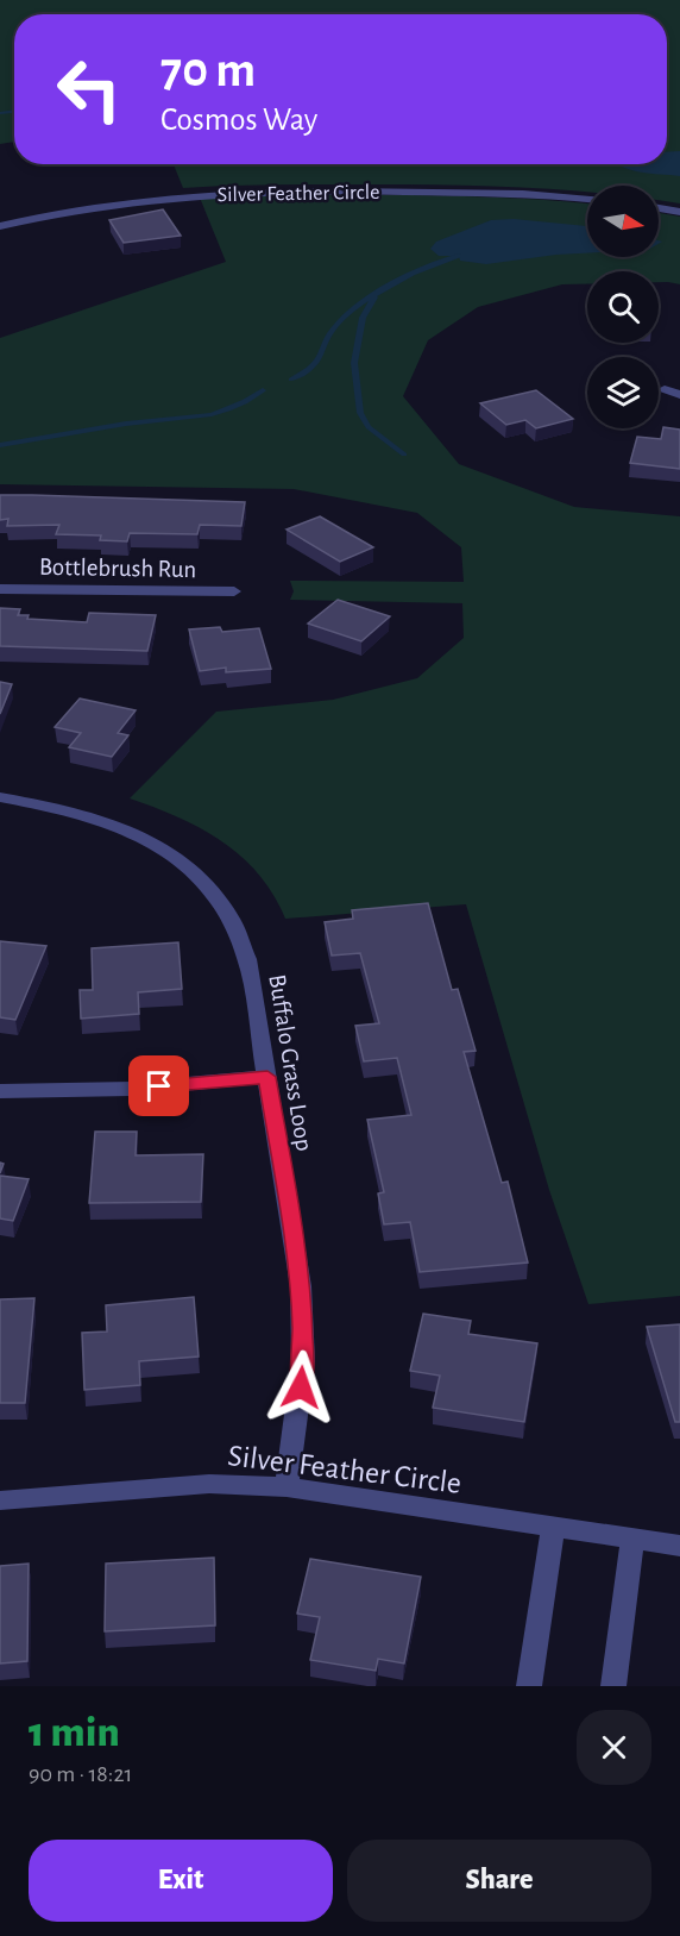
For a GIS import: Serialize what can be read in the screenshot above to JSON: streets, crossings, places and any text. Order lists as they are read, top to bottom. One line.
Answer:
{"streets":{"street":["Silver Feather Circle","Bottlebrush Run","Buffalo Grass Loop"]},"crossings":[["Silver Feather Circle","Buffalo Grass Loop"]],"north":"right","page":{"turn":["70 m","Cosmos Way"],"heading":["1 min","90 m · 18:21"],"buttons":["Exit","Share"]}}
